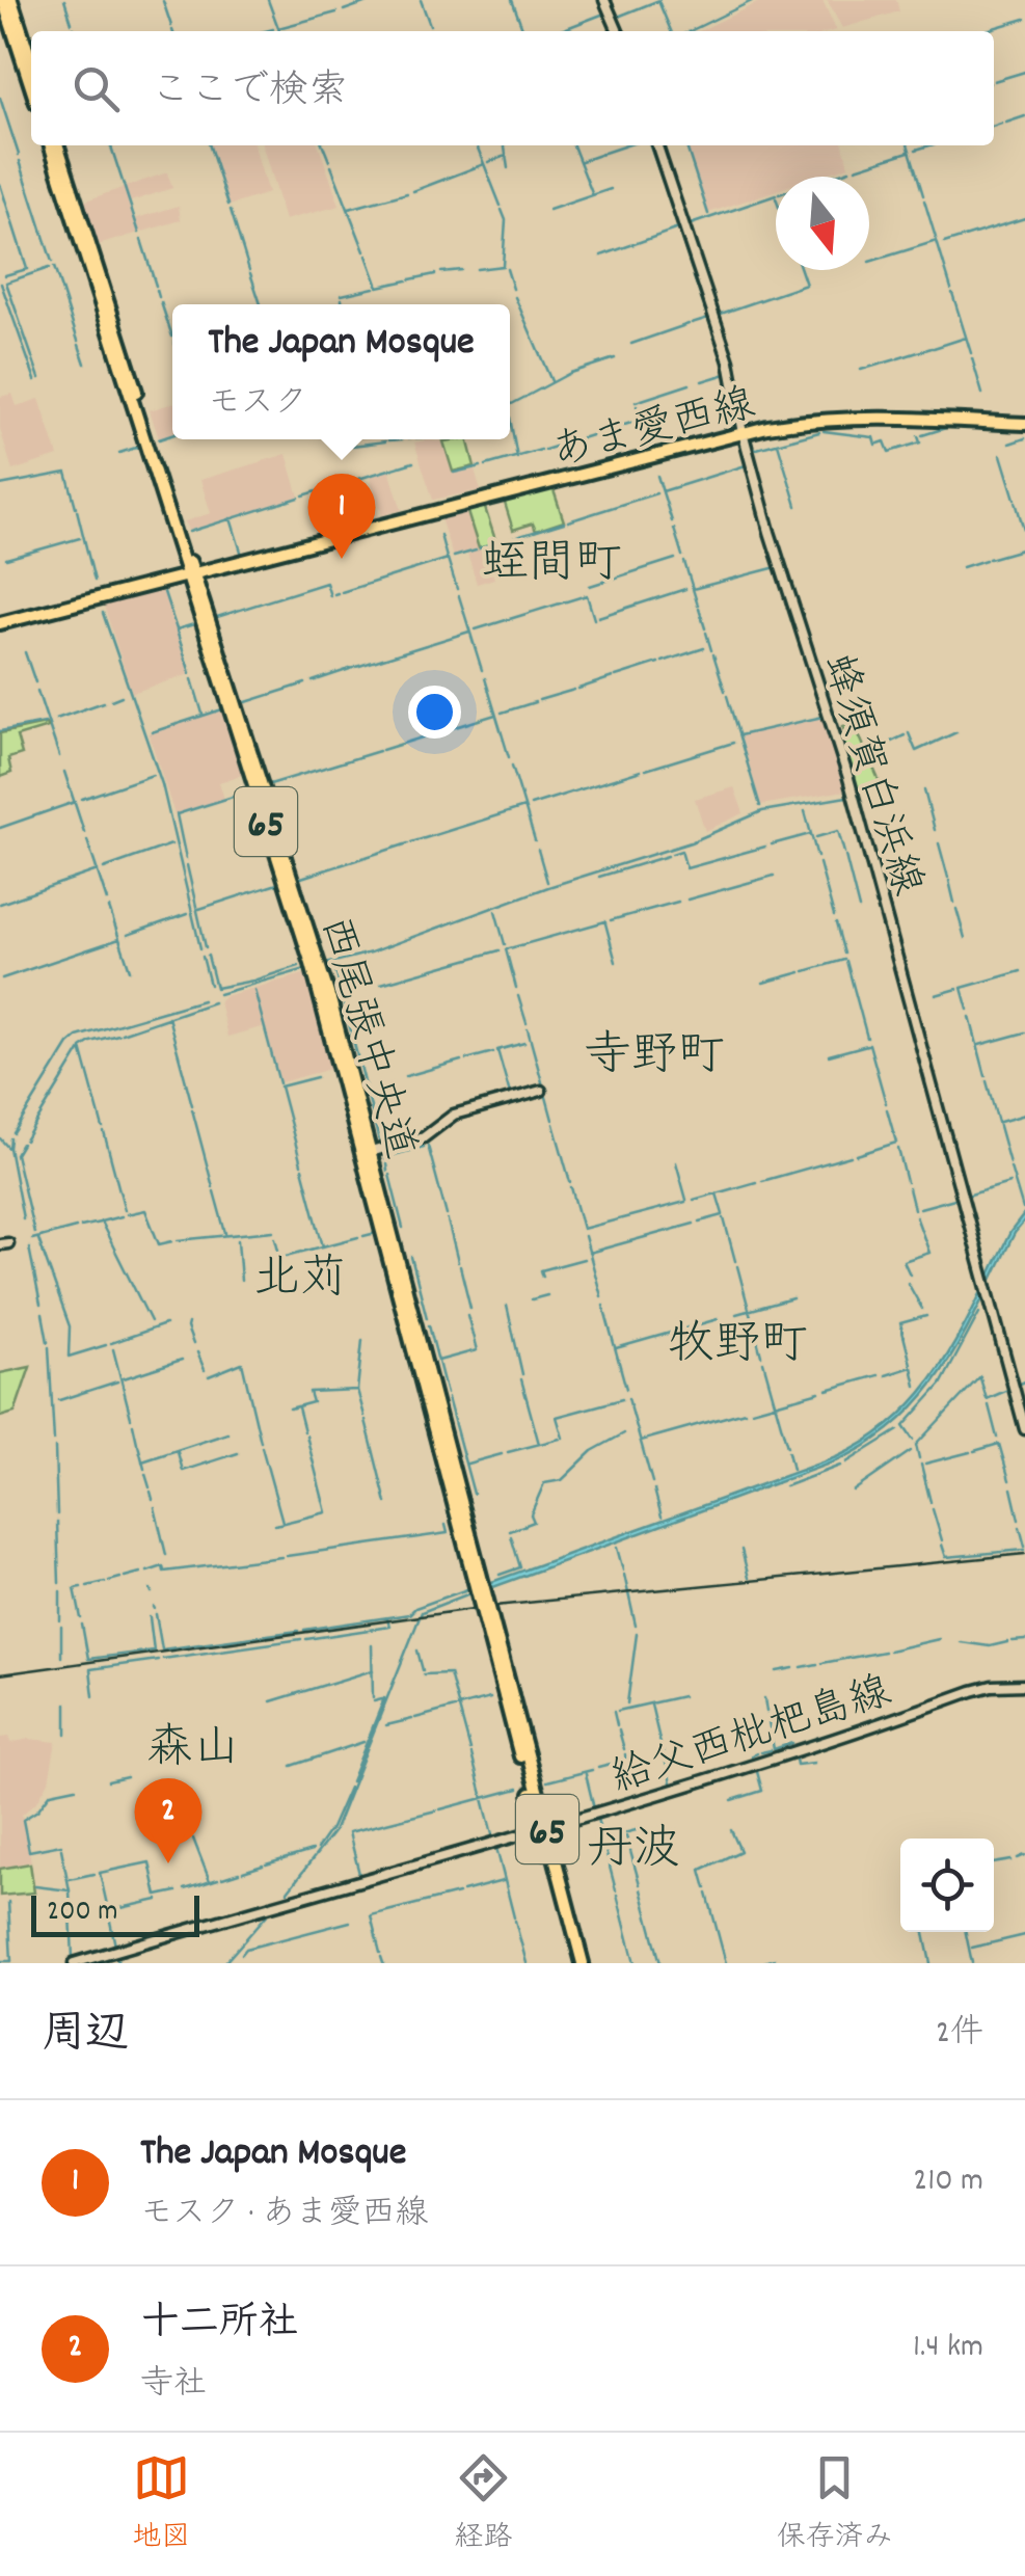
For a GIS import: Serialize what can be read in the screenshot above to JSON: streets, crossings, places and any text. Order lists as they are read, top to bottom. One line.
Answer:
{"streets":{"main road":["あま愛西線","蜂須賀白浜線","65","西尾張中央道","給父西枇杷島線"]},"crossings":[["あま愛西線","蜂須賀白浜線"],["あま愛西線","西尾張中央道"],["西尾張中央道","給父西枇杷島線"]],"districts":["蛭間町","寺野町","北苅","牧野町","森山","丹波"],"scale_bar":"200 m","north":"bottom","page":{"search":"ここで検索","popup":["The Japan Mosque","モスク"],"pins":["1","2"],"scale":"200 m","heading":["周辺","2件"],"list":[{"mark":"1","name":"The Japan Mosque","note":"モスク · あま愛西線","value":"210 m"},{"mark":"2","name":"十二所社","note":"寺社","value":"1.4 km"}],"nav":["地図","経路","保存済み"]}}
